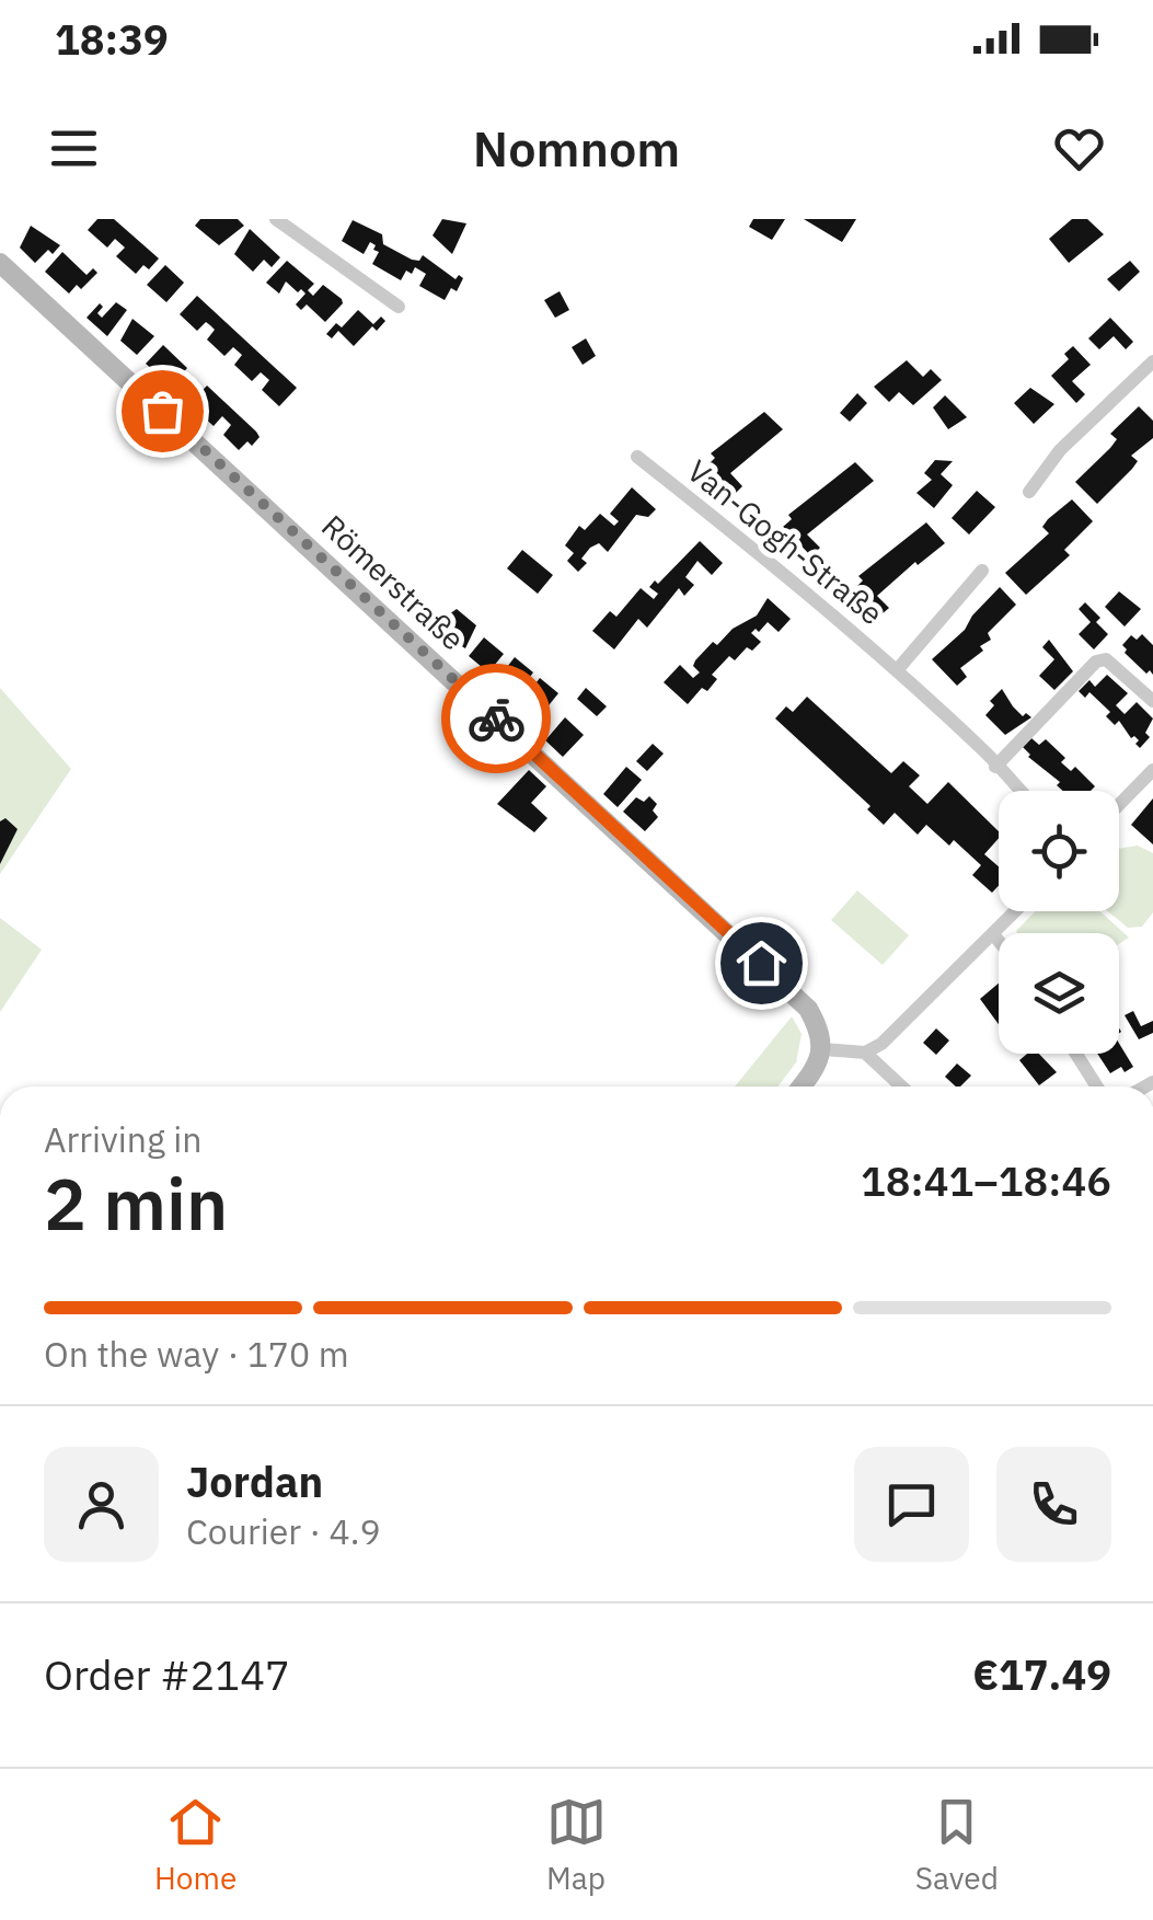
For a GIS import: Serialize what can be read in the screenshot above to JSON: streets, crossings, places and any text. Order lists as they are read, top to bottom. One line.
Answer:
{"streets":{"street":["Van-Gogh-Straße","Römerstraße"]},"page":{"status":"18:39","header":"Nomnom","heading":["2 min","Arriving in","18:41–18:46"],"panel":["Jordan","Courier · 4.9","Order #2147","€17.49"],"bar":"On the way · 170 m","tabs":["Home","Map","Saved"]}}
